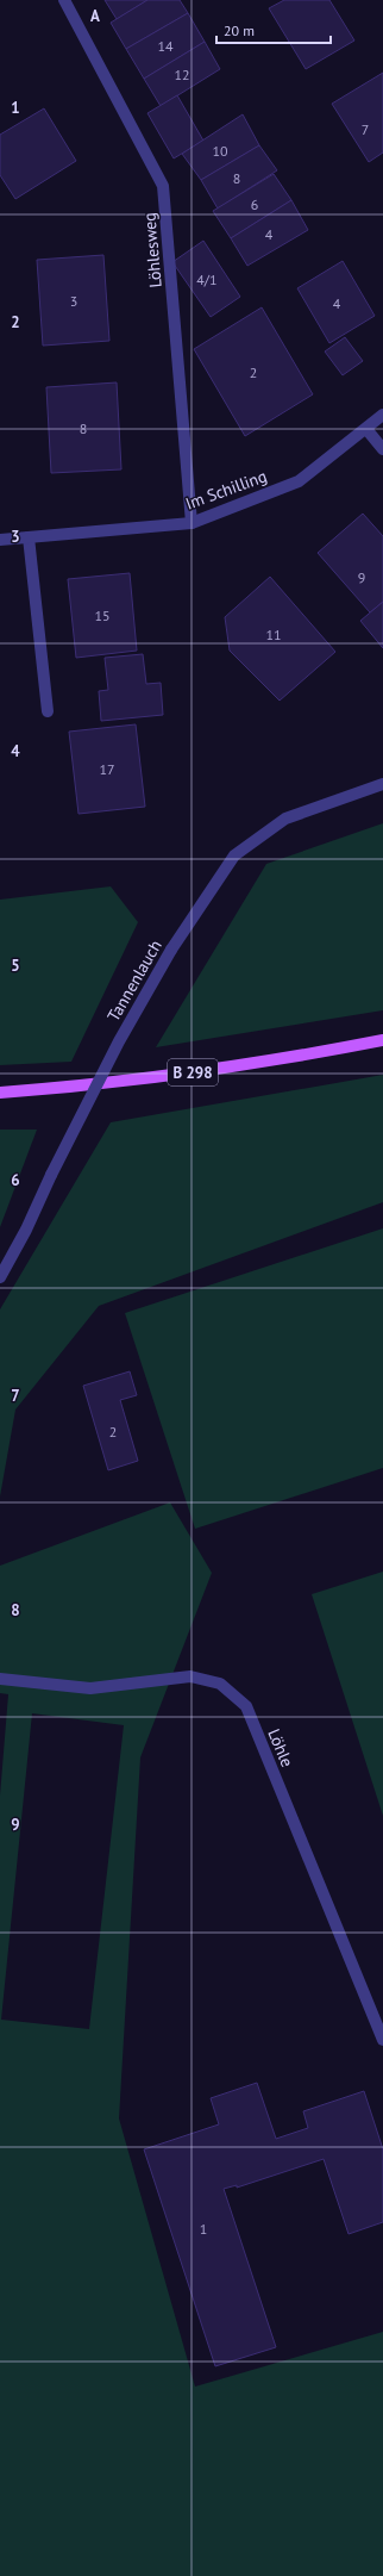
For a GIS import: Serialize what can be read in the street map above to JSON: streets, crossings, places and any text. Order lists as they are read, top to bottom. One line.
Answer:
{"streets":{"main road":["B 298"],"street":["Löhlesweg","Im Schilling","Tannenlauch","Löhle"]},"crossings":[["Löhlesweg","Im Schilling"]],"house_numbers":["14","12","7","10","8","6","4","4/1","3","4","2","8","9","15","11","17","2","1"],"scale_bar":"20 m","grid":{"columns":["A"],"rows":["1","2","3","4","5","6","7","8","9"]}}
